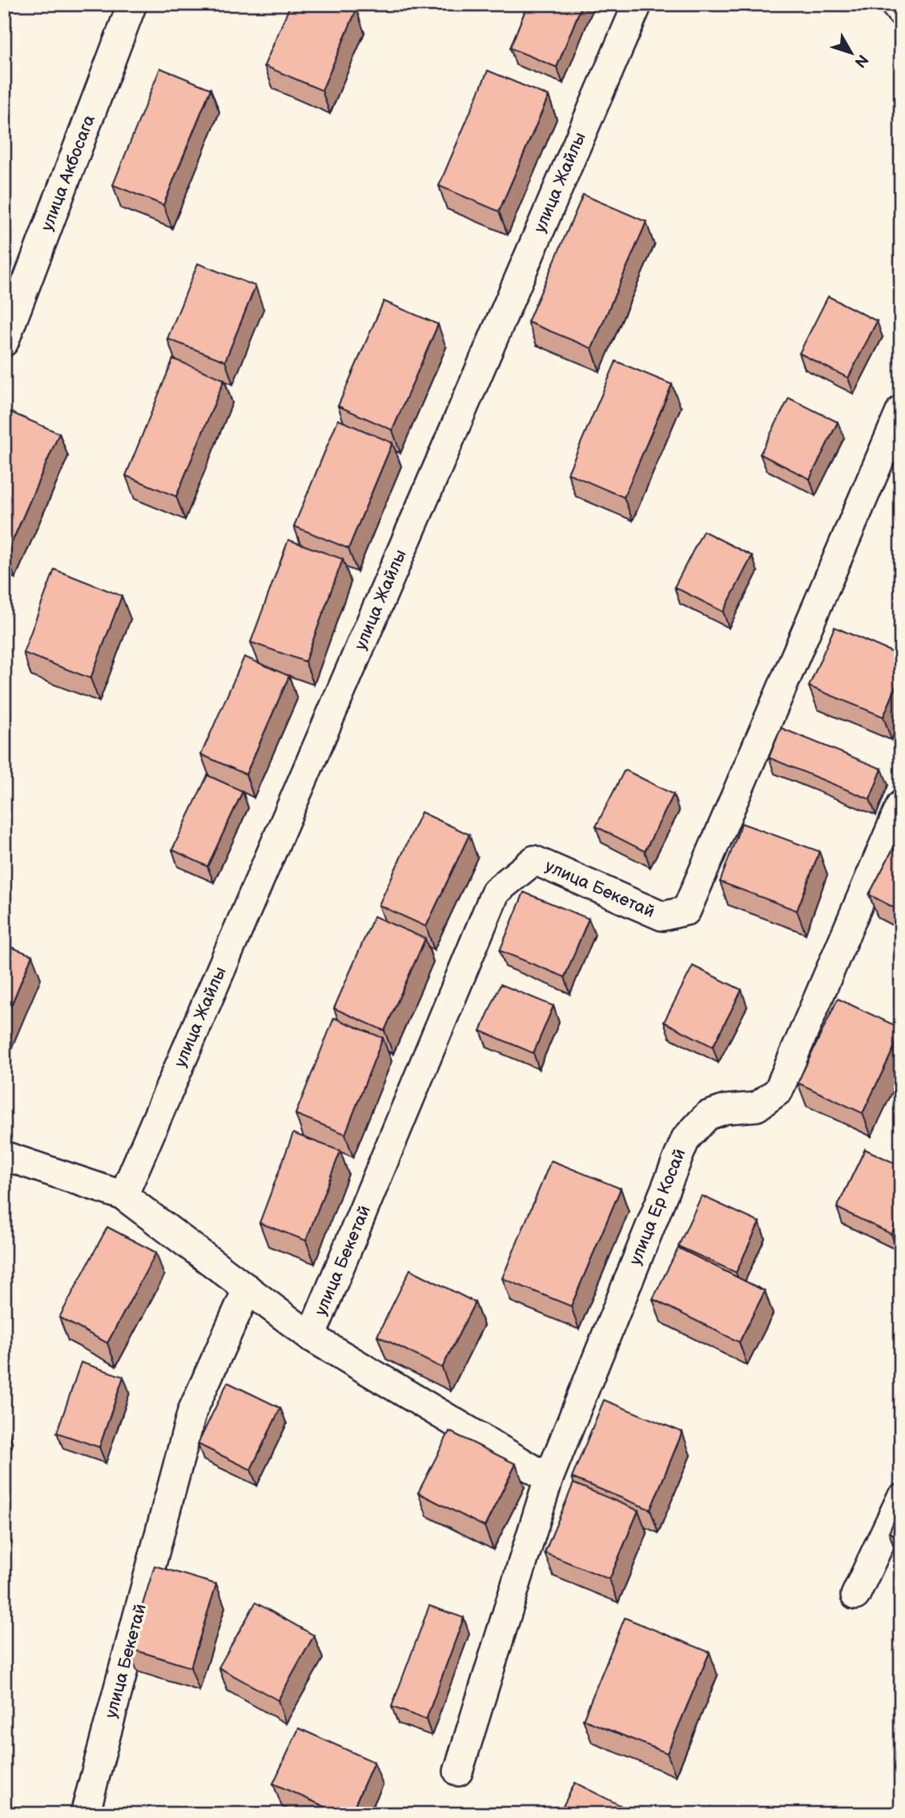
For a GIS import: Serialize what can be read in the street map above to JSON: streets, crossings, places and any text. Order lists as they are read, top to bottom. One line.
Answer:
{"streets":{"street":["улица Акбосага","улица Жайлы","улица Бекетай","улица Ер Косай"]},"north":"bottom right"}
